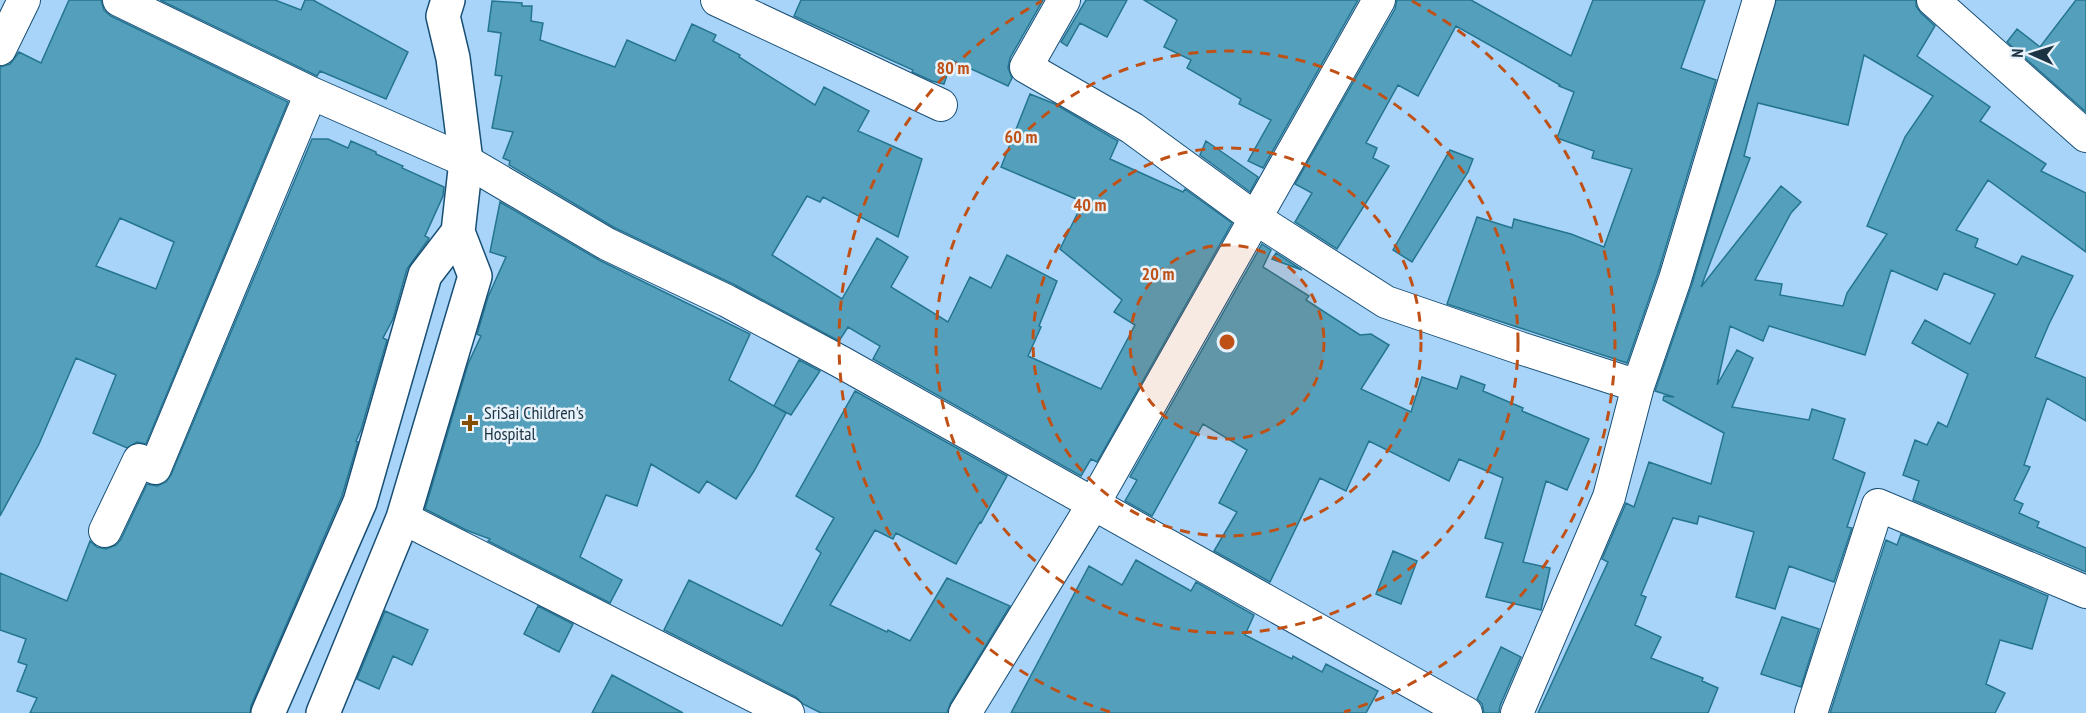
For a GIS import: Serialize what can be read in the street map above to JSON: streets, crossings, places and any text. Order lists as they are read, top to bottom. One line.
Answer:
{"places":{"health":["SriSai Children's Hospital"]},"north":"left","rings":["80 m","60 m","40 m","20 m"]}
